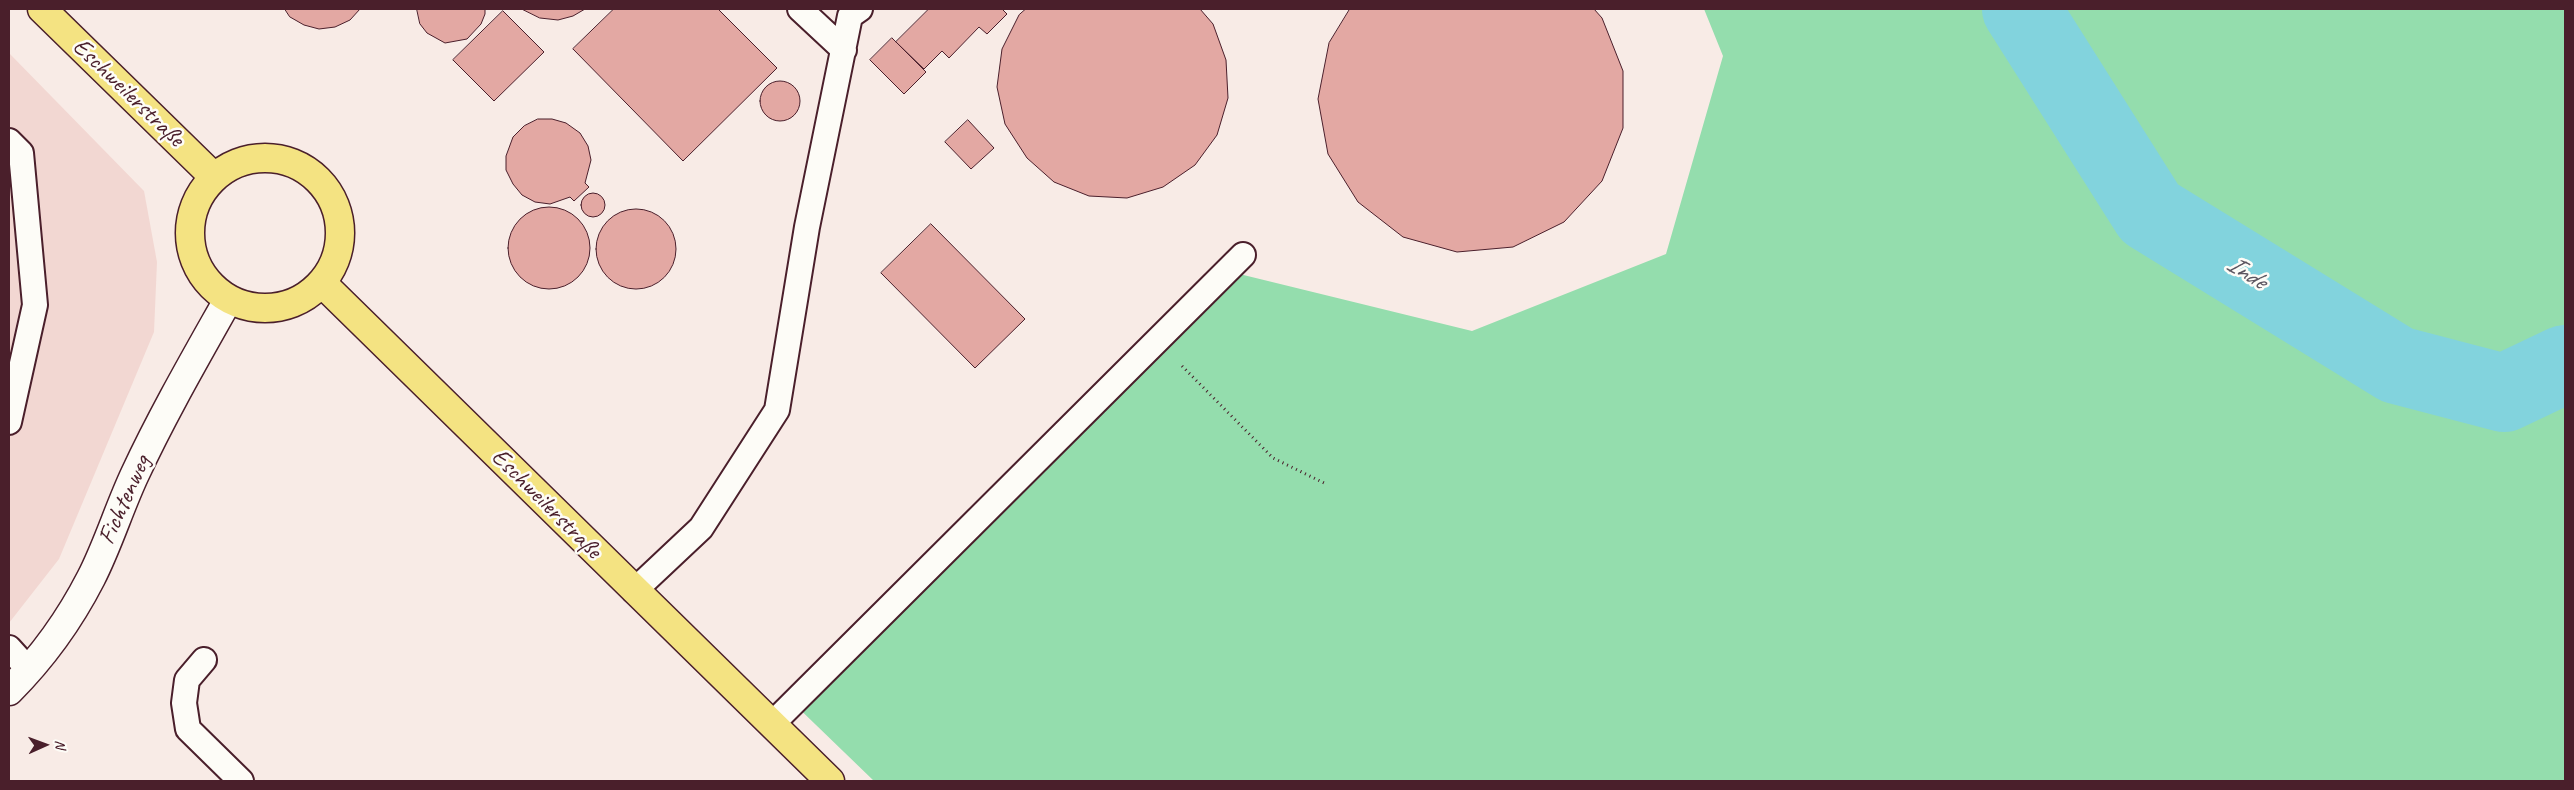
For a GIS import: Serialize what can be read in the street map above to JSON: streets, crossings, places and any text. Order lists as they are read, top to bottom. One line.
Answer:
{"streets":{"main road":["Eschweilerstraße"],"street":["Fichtenweg"]},"crossings":[["Eschweilerstraße","Fichtenweg"]],"water":["Inde"],"north":"right"}
